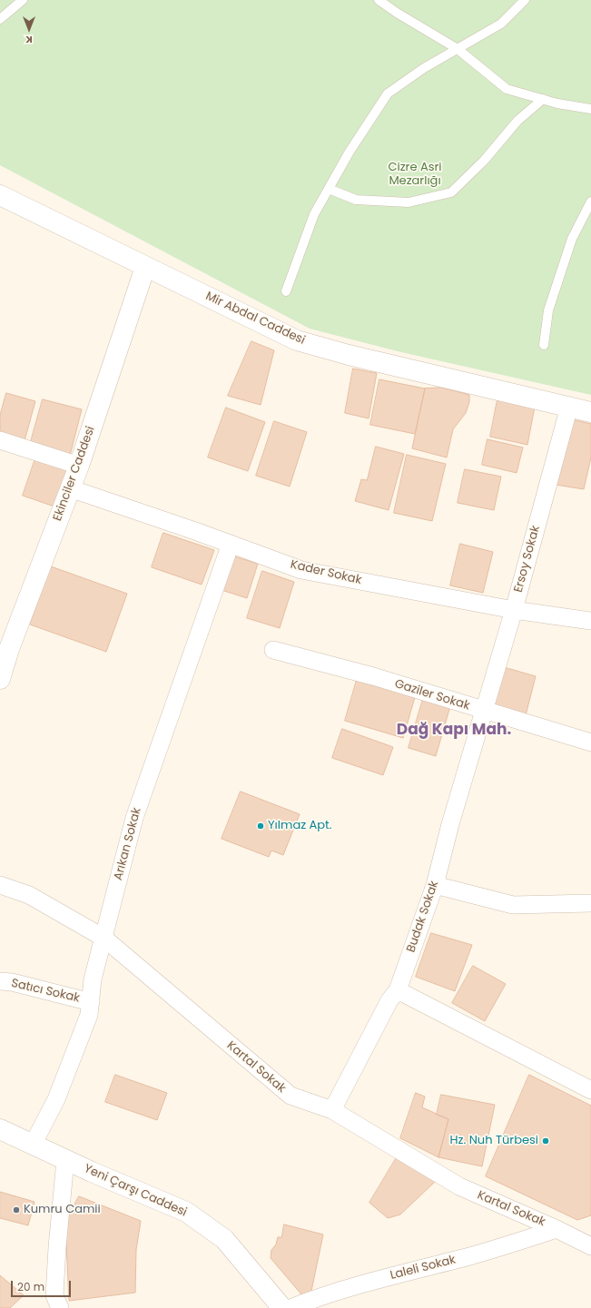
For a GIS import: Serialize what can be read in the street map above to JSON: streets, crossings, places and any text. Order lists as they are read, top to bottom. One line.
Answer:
{"streets":{"street":["Mir Abdal Caddesi","Ekinciler Caddesi","Ersoy Sokak","Kader Sokak","Gaziler Sokak","Arıkan Sokak","Budak Sokak","Satıcı Sokak","Kartal Sokak","Yeni Çarşı Caddesi","Laleli Sokak"]},"crossings":[["Mir Abdal Caddesi","Ekinciler Caddesi"],["Mir Abdal Caddesi","Ersoy Sokak"],["Ekinciler Caddesi","Kader Sokak"],["Ersoy Sokak","Kader Sokak"],["Ersoy Sokak","Gaziler Sokak"],["Ersoy Sokak","Budak Sokak"],["Kader Sokak","Arıkan Sokak"],["Gaziler Sokak","Budak Sokak"],["Arıkan Sokak","Satıcı Sokak"],["Arıkan Sokak","Kartal Sokak"],["Arıkan Sokak","Yeni Çarşı Caddesi"],["Budak Sokak","Kartal Sokak"],["Kartal Sokak","Laleli Sokak"]],"districts":["Dağ Kapı Mah."],"parks":["Cizre Asri Mezarlığı"],"places":["Yılmaz Apt.","Hz. Nuh Türbesi","Kumru Camii"],"scale_bar":"20 m","north":"bottom"}
